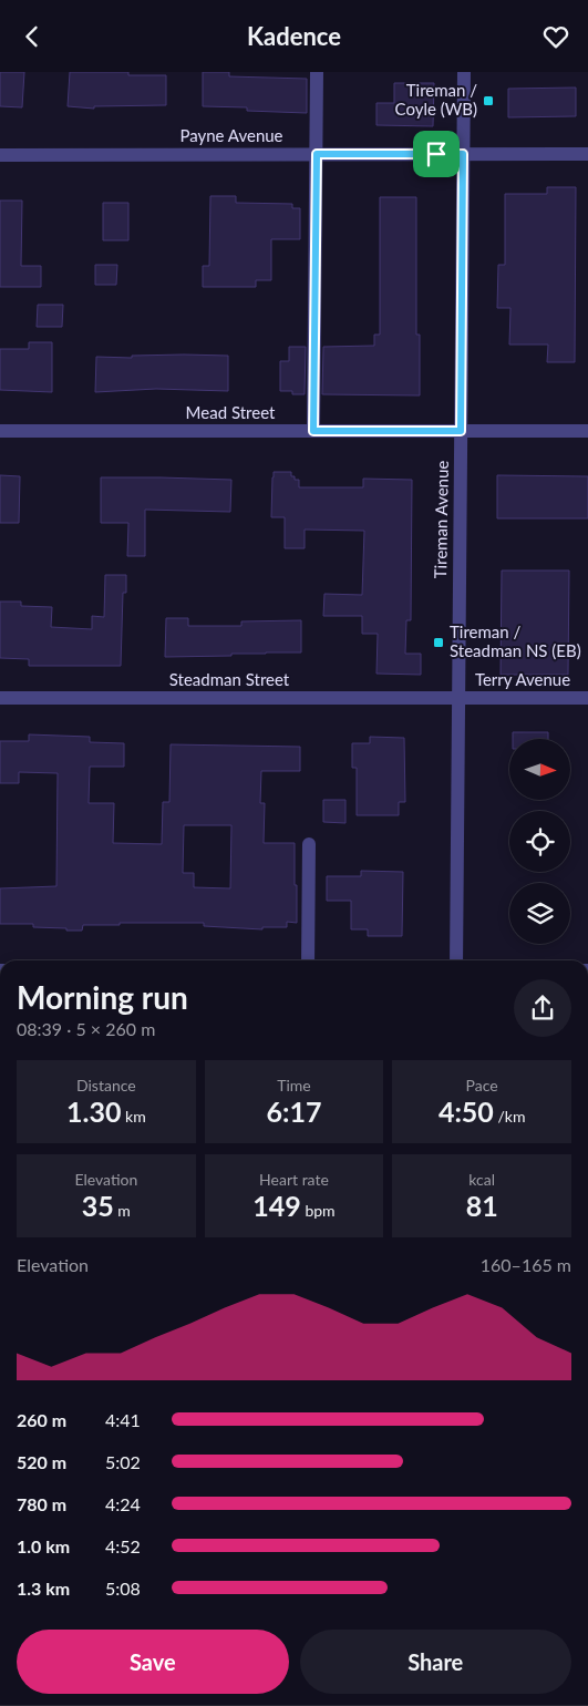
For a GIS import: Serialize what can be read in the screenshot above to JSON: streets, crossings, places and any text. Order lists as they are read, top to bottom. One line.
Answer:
{"streets":{"street":["Payne Avenue","Mead Street","Tireman Avenue","Steadman Street","Terry Avenue"]},"crossings":[["Payne Avenue","Tireman Avenue"],["Mead Street","Tireman Avenue"],["Tireman Avenue","Steadman Street"],["Tireman Avenue","Terry Avenue"],["Steadman Street","Terry Avenue"]],"places":{"transit":["Tireman / Coyle (WB)","Tireman / Steadman NS (EB)"]},"north":"right","page":{"header":"Kadence","heading":["Morning run","08:39 · 5 × 260 m"],"stats":[["Distance","1.30 km"],["Time","6:17"],["Pace","4:50 /km"],["Elevation","35 m"],["Heart rate","149 bpm"],["kcal","81"]],"chart":["Elevation","160–165 m"],"list":[{"name":"260 m","note":"4:41"},{"name":"520 m","note":"5:02"},{"name":"780 m","note":"4:24"},{"name":"1.0 km","note":"4:52"},{"name":"1.3 km","note":"5:08"}],"buttons":["Save","Share"]}}
